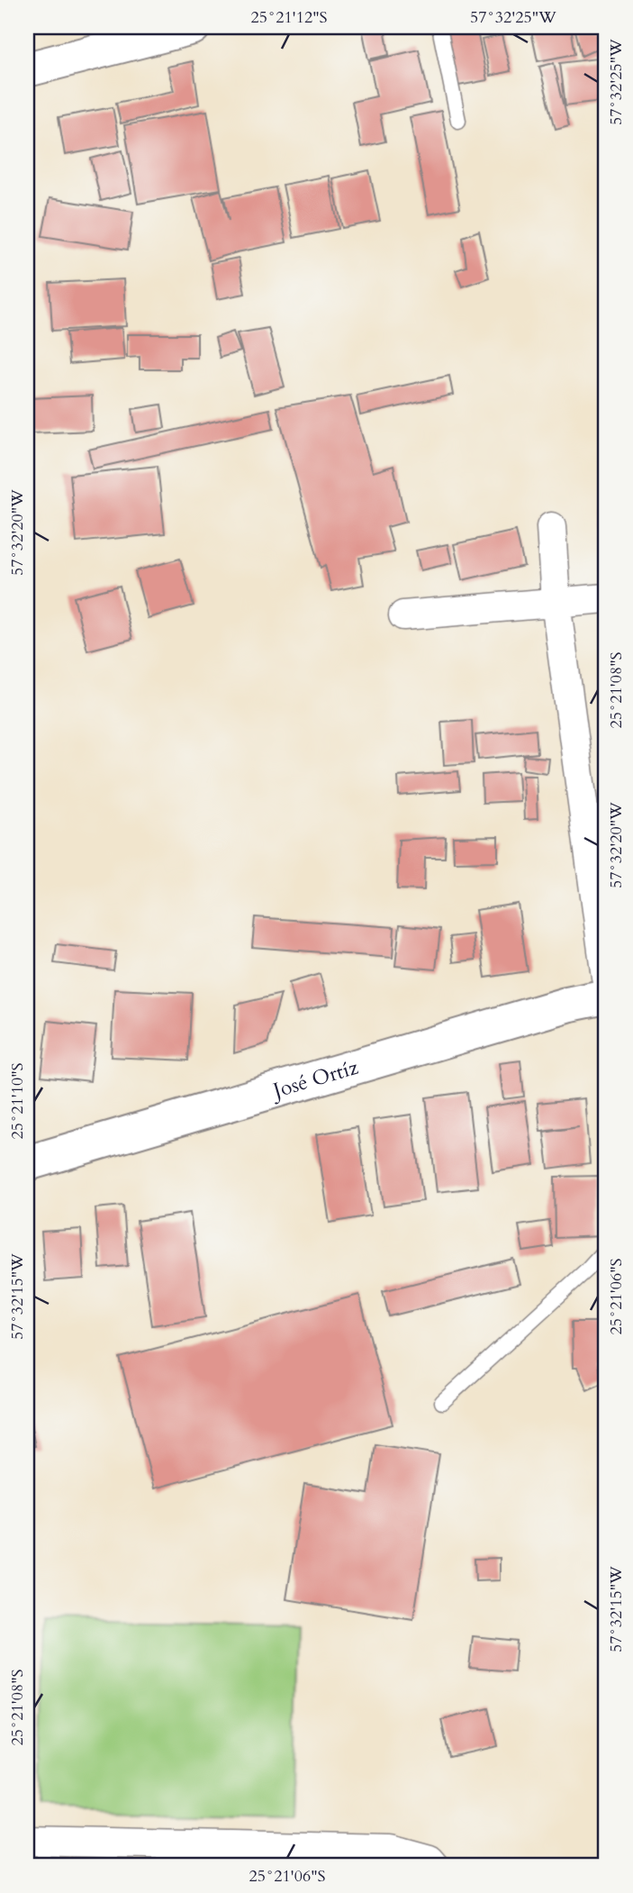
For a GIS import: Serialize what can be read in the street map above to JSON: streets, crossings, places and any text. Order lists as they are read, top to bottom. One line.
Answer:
{"streets":{"street":["José Ortíz"]},"coordinates":["25°21'12\"S","57°32'25\"W","57°32'20\"W","25°21'08\"S","25°21'10\"S","57°32'15\"W","25°21'06\"S"]}
